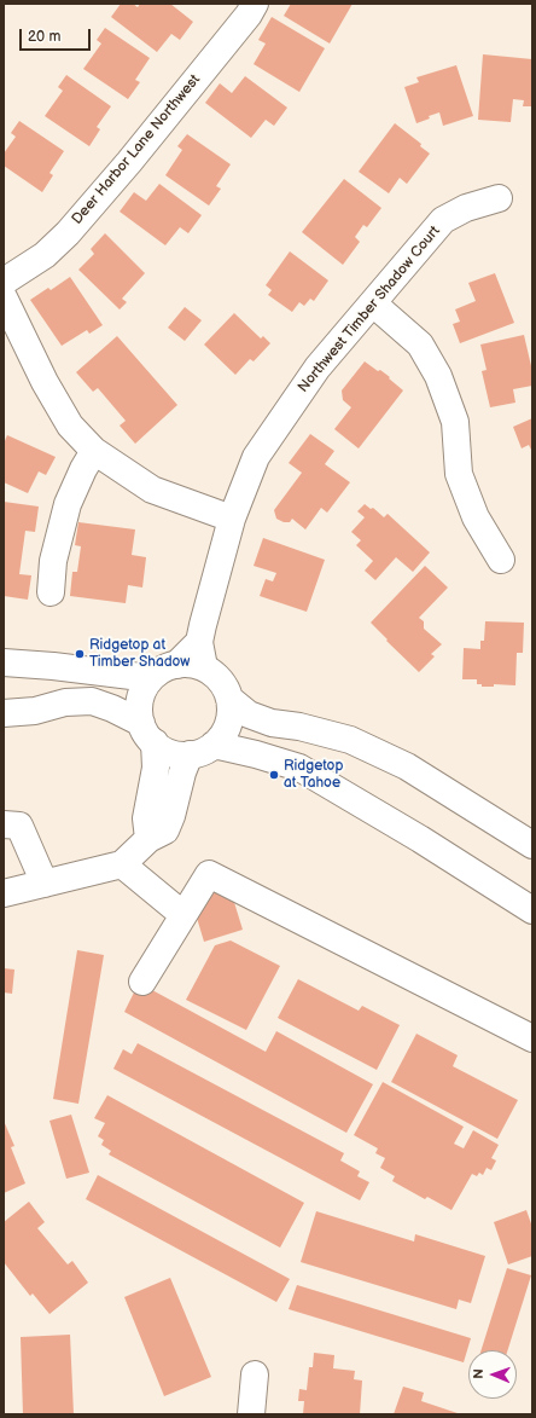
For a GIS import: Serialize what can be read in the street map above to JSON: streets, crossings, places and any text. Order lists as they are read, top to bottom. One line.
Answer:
{"streets":{"street":["Deer Harbor Lane Northwest","Northwest Timber Shadow Court"]},"places":["Ridgetop at Timber Shadow","Ridgetop at Tahoe"],"scale_bar":"20 m","north":"left"}
